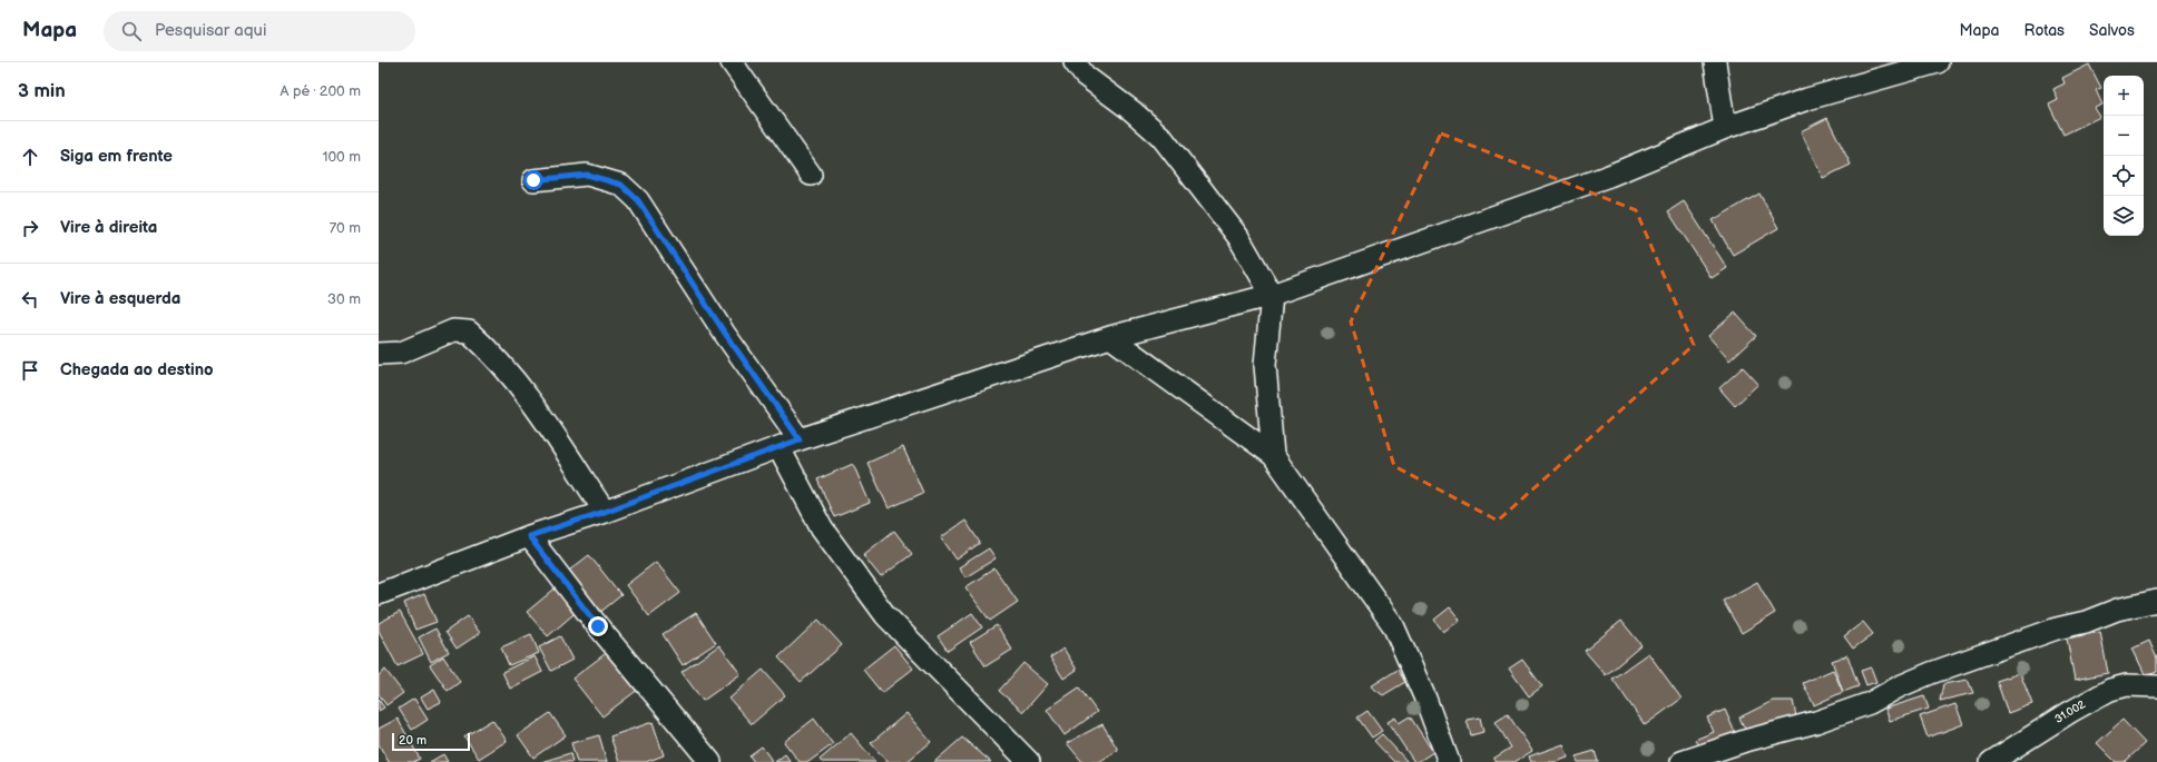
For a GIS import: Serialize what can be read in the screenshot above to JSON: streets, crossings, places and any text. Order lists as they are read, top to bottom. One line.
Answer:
{"streets":{"street":["31.002"]},"scale_bar":"20 m","page":{"header":"Mapa","search":"Pesquisar aqui","nav":["Mapa","Rotas","Salvos"],"heading":["3 min","A pé · 200 m"],"map_buttons":["+","−"],"list":[["Siga em frente","100 m"],["Vire à direita","70 m"],["Vire à esquerda","30 m"],"Chegada ao destino"],"scale":"20 m"}}
